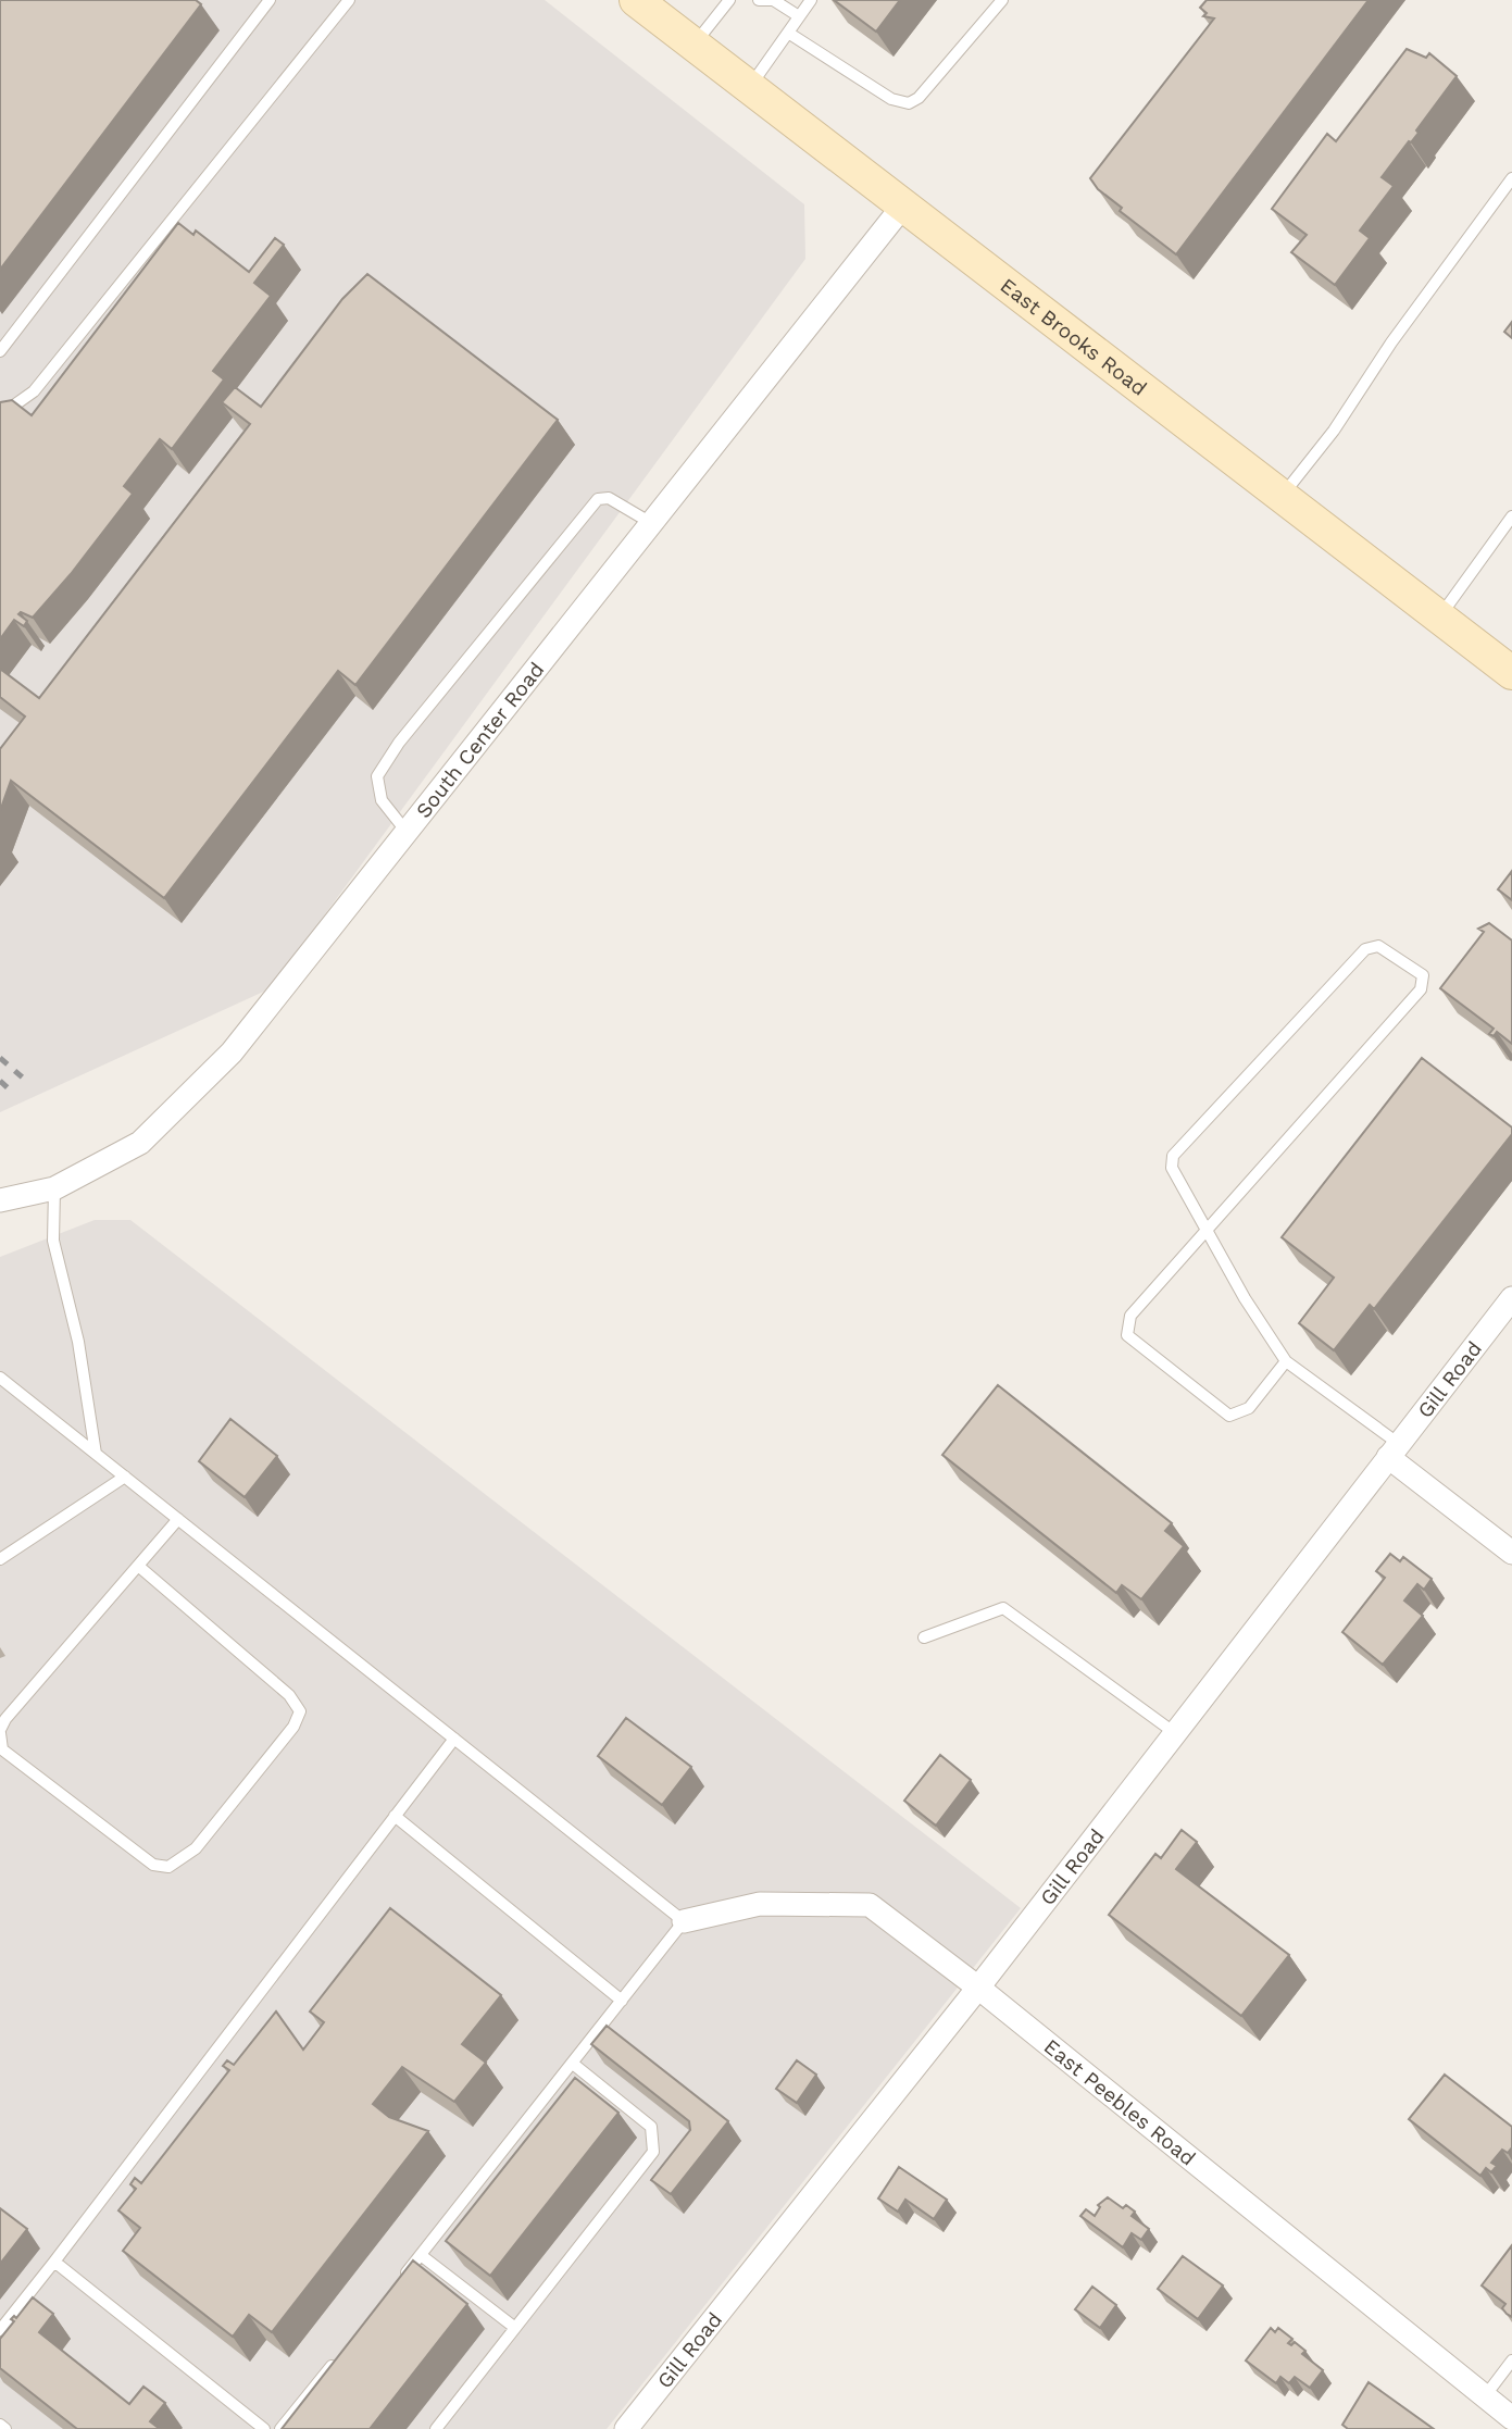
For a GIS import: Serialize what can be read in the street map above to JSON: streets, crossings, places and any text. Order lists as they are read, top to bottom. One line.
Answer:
{"streets":{"main road":["East Brooks Road"],"street":["South Center Road","Gill Road","East Peebles Road"]},"crossings":[["East Brooks Road","South Center Road"],["Gill Road","East Peebles Road"]]}
